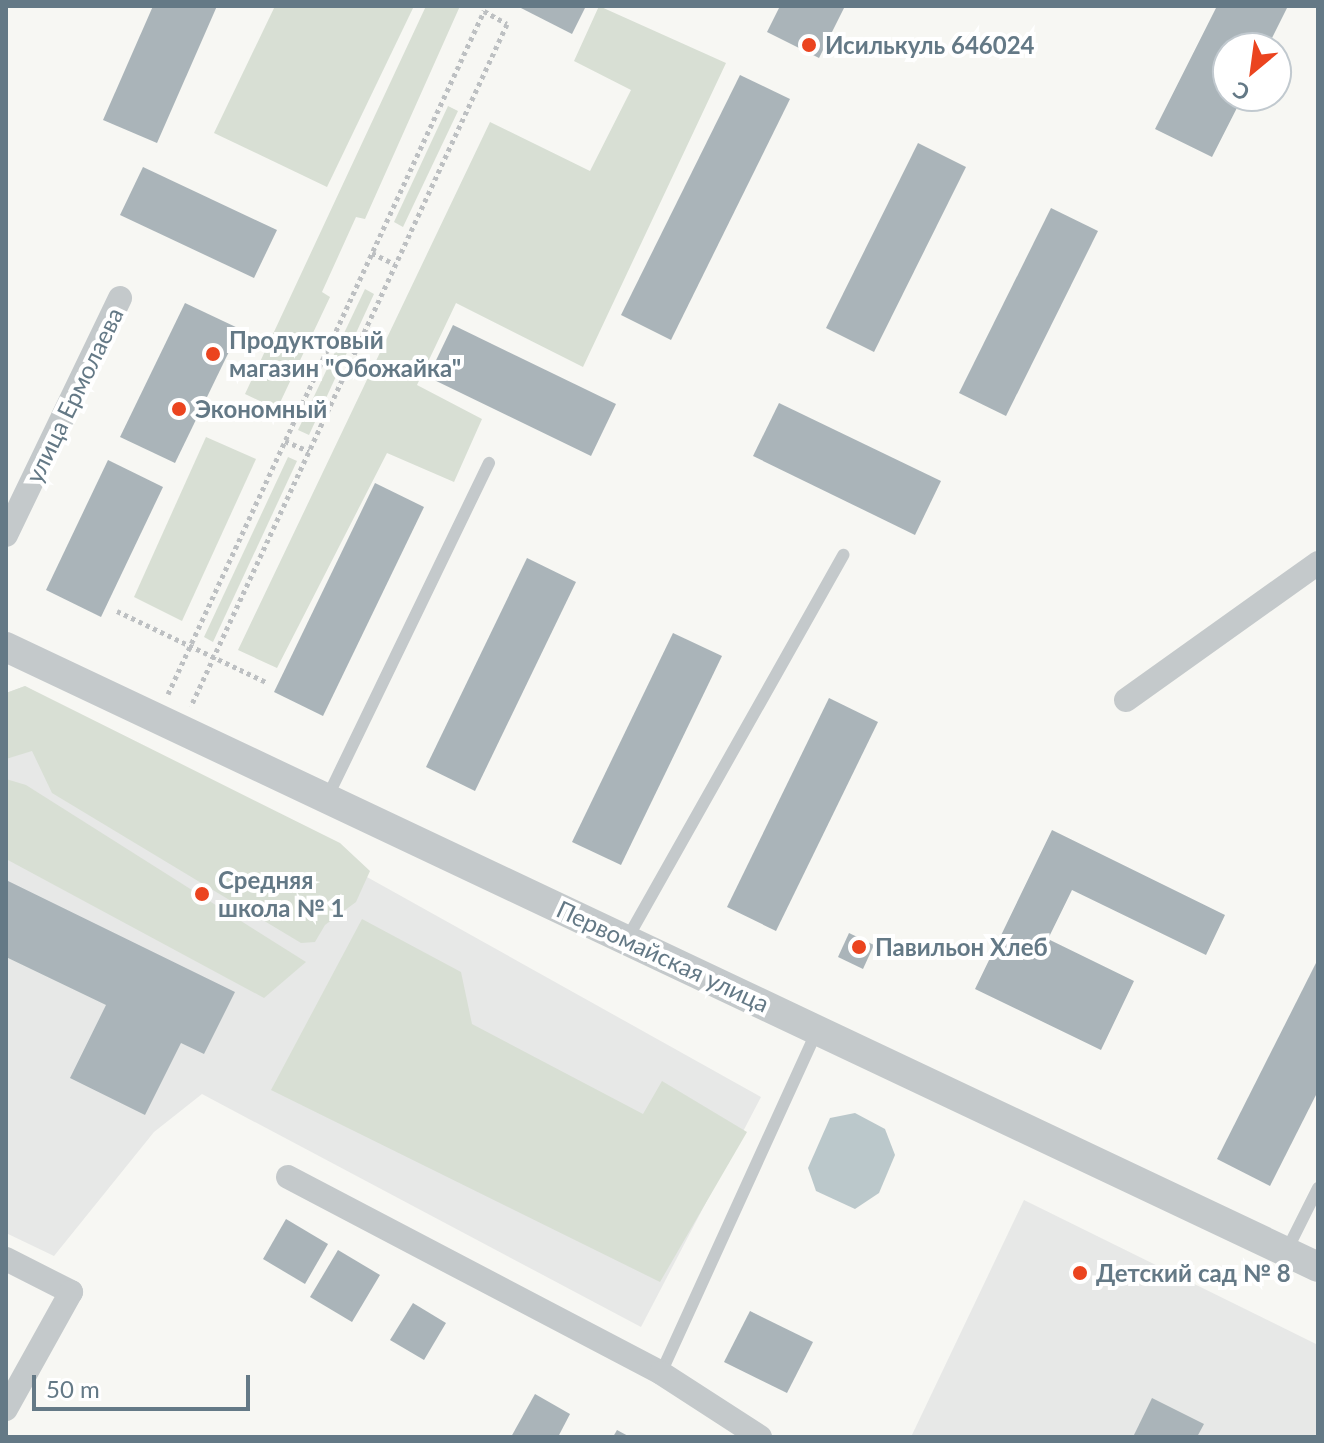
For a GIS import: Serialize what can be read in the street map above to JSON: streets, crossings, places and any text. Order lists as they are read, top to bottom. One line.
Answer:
{"streets":{"street":["улица Ермолаева","Первомайская улица"]},"places":["Исилькуль 646024","Продуктовый магазин \"Обожайка\"","Экономный","Средняя школа № 1","Павильон Хлеб","Детский сад № 8"],"scale_bar":"50 m","north":"bottom left"}
